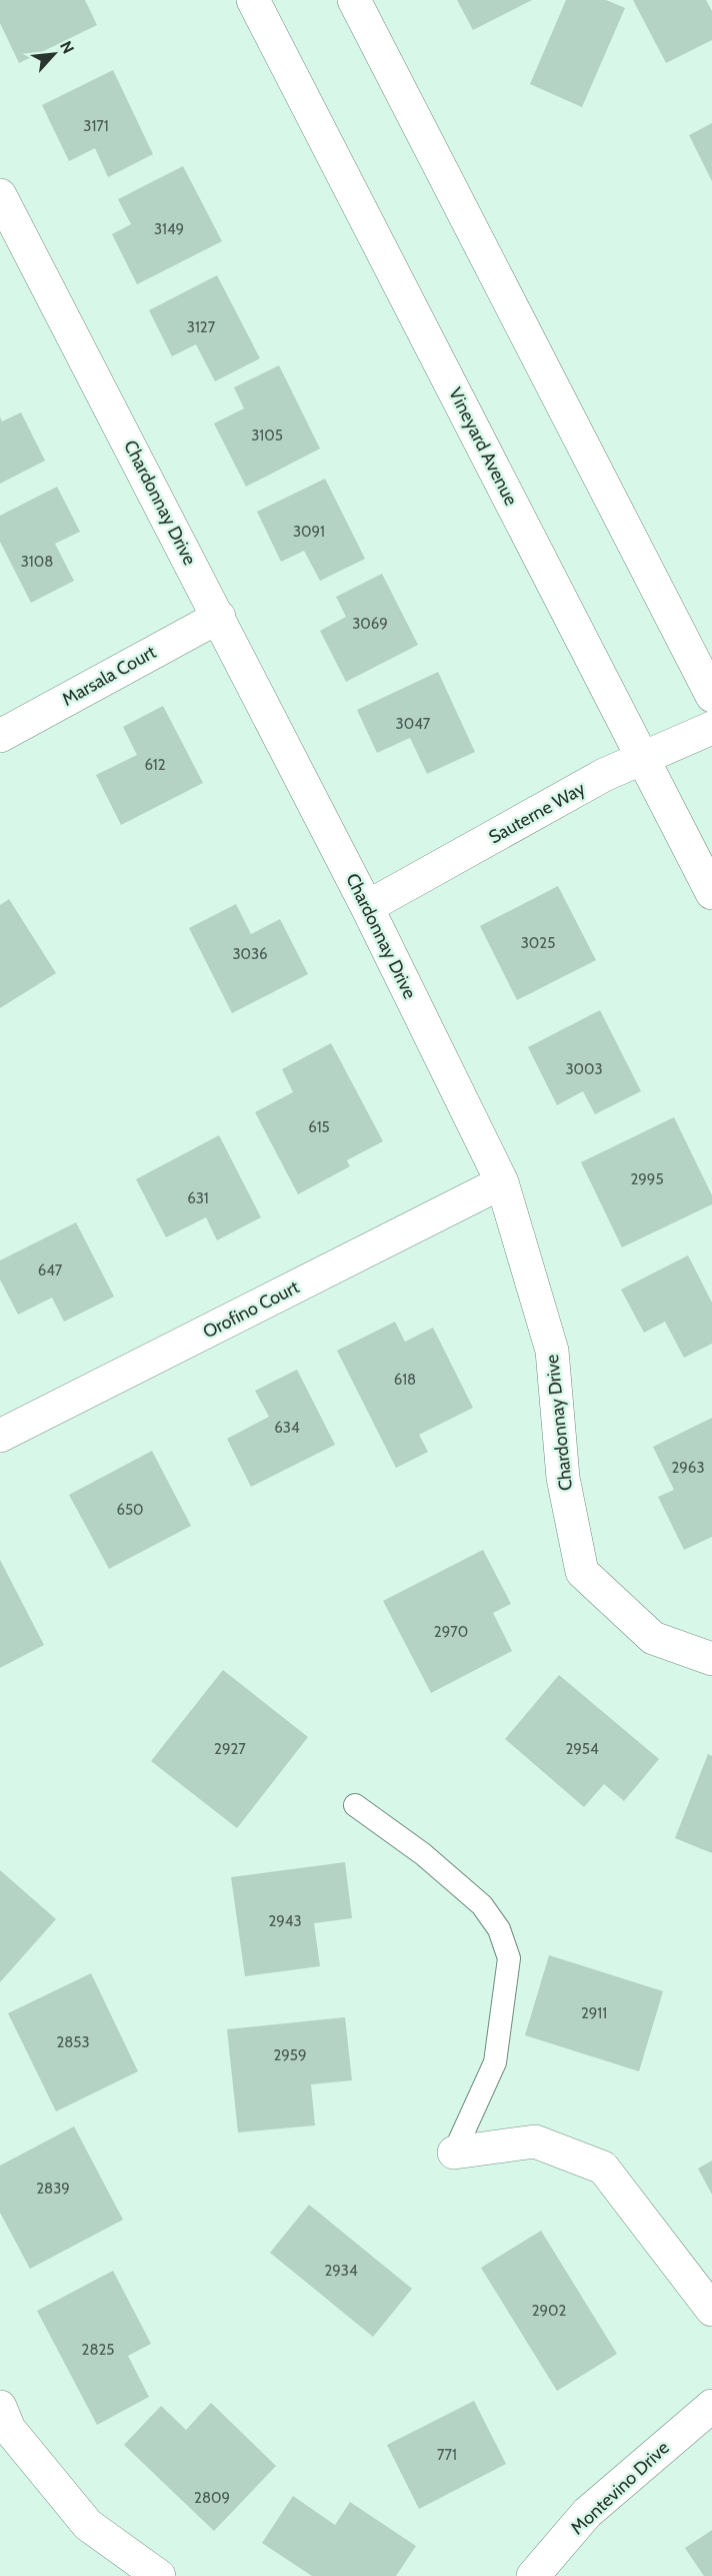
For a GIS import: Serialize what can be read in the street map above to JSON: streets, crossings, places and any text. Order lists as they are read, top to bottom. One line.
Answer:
{"streets":{"street":["Vineyard Avenue","Chardonnay Drive","Marsala Court","Sauterne Way","Orofino Court","Montevino Drive"]},"crossings":[["Vineyard Avenue","Sauterne Way"],["Chardonnay Drive","Marsala Court"],["Chardonnay Drive","Sauterne Way"],["Chardonnay Drive","Orofino Court"]],"house_numbers":["3171","3149","3127","3105","3091","3108","3069","3047","612","3025","3036","3003","615","2995","631","647","618","634","2963","650","2970","2927","2954","2943","2911","2853","2959","2839","2934","2902","2825","771","2809"],"north":"top right"}
